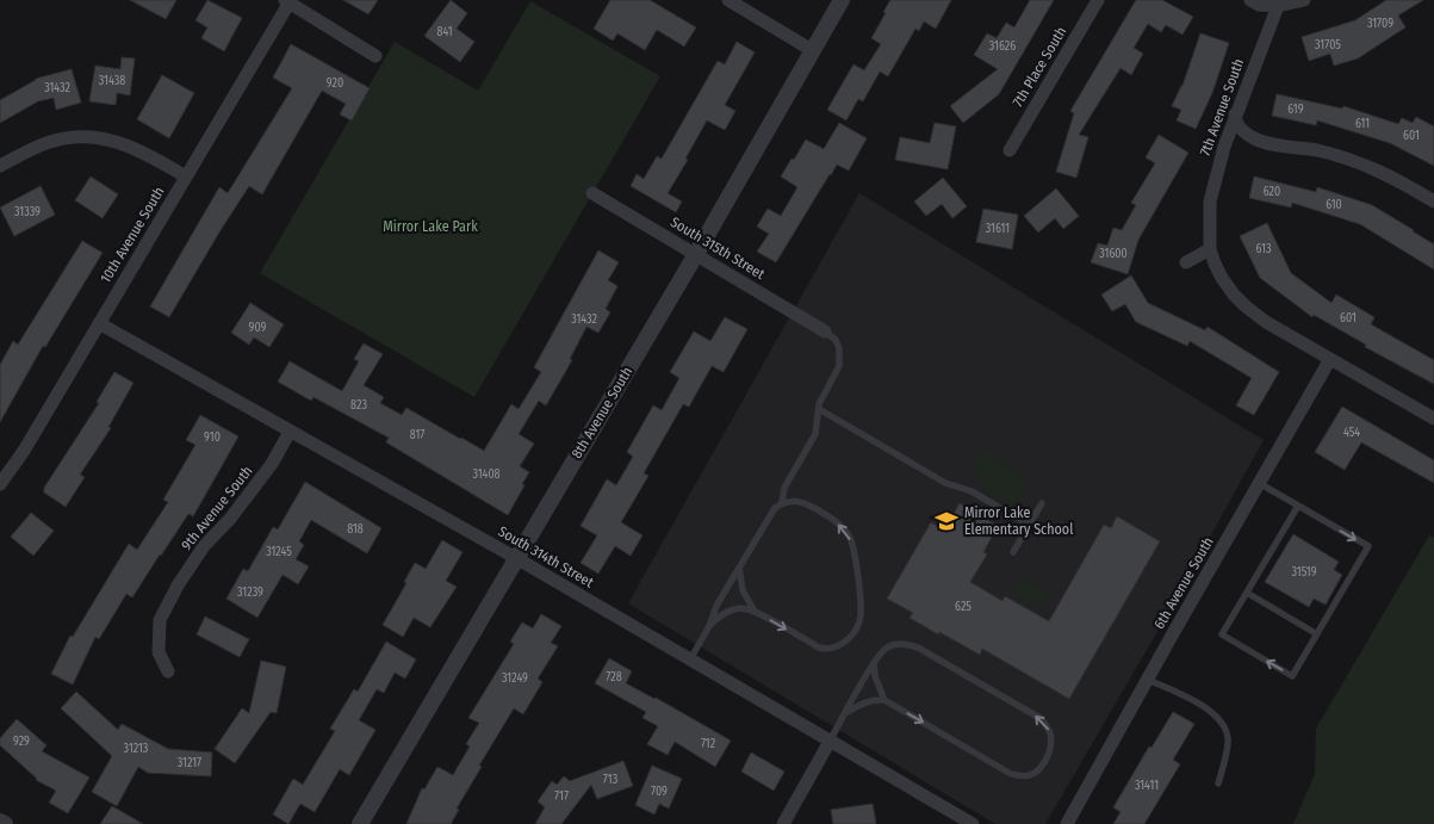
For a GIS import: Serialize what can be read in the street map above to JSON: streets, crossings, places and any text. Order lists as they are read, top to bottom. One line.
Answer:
{"streets":{"street":["7th Place South","7th Avenue South","10th Avenue South","South 315th Street","8th Avenue South","9th Avenue South","South 314th Street","6th Avenue South"]},"crossings":[["7th Avenue South","6th Avenue South"],["10th Avenue South","South 314th Street"],["South 315th Street","8th Avenue South"],["8th Avenue South","South 314th Street"],["9th Avenue South","South 314th Street"]],"parks":["Mirror Lake Park"],"places":{"school or university":["Mirror Lake Elementary School"]},"house_numbers":["31709","841","31705","31626","31438","920","31432","619","611","601","620","610","31339","31611","613","31600","601","31432","909","823","454","817","910","31408","818","31245","31519","31239","625","728","31249","929","712","31213","31217","713","31411","709","717"]}
